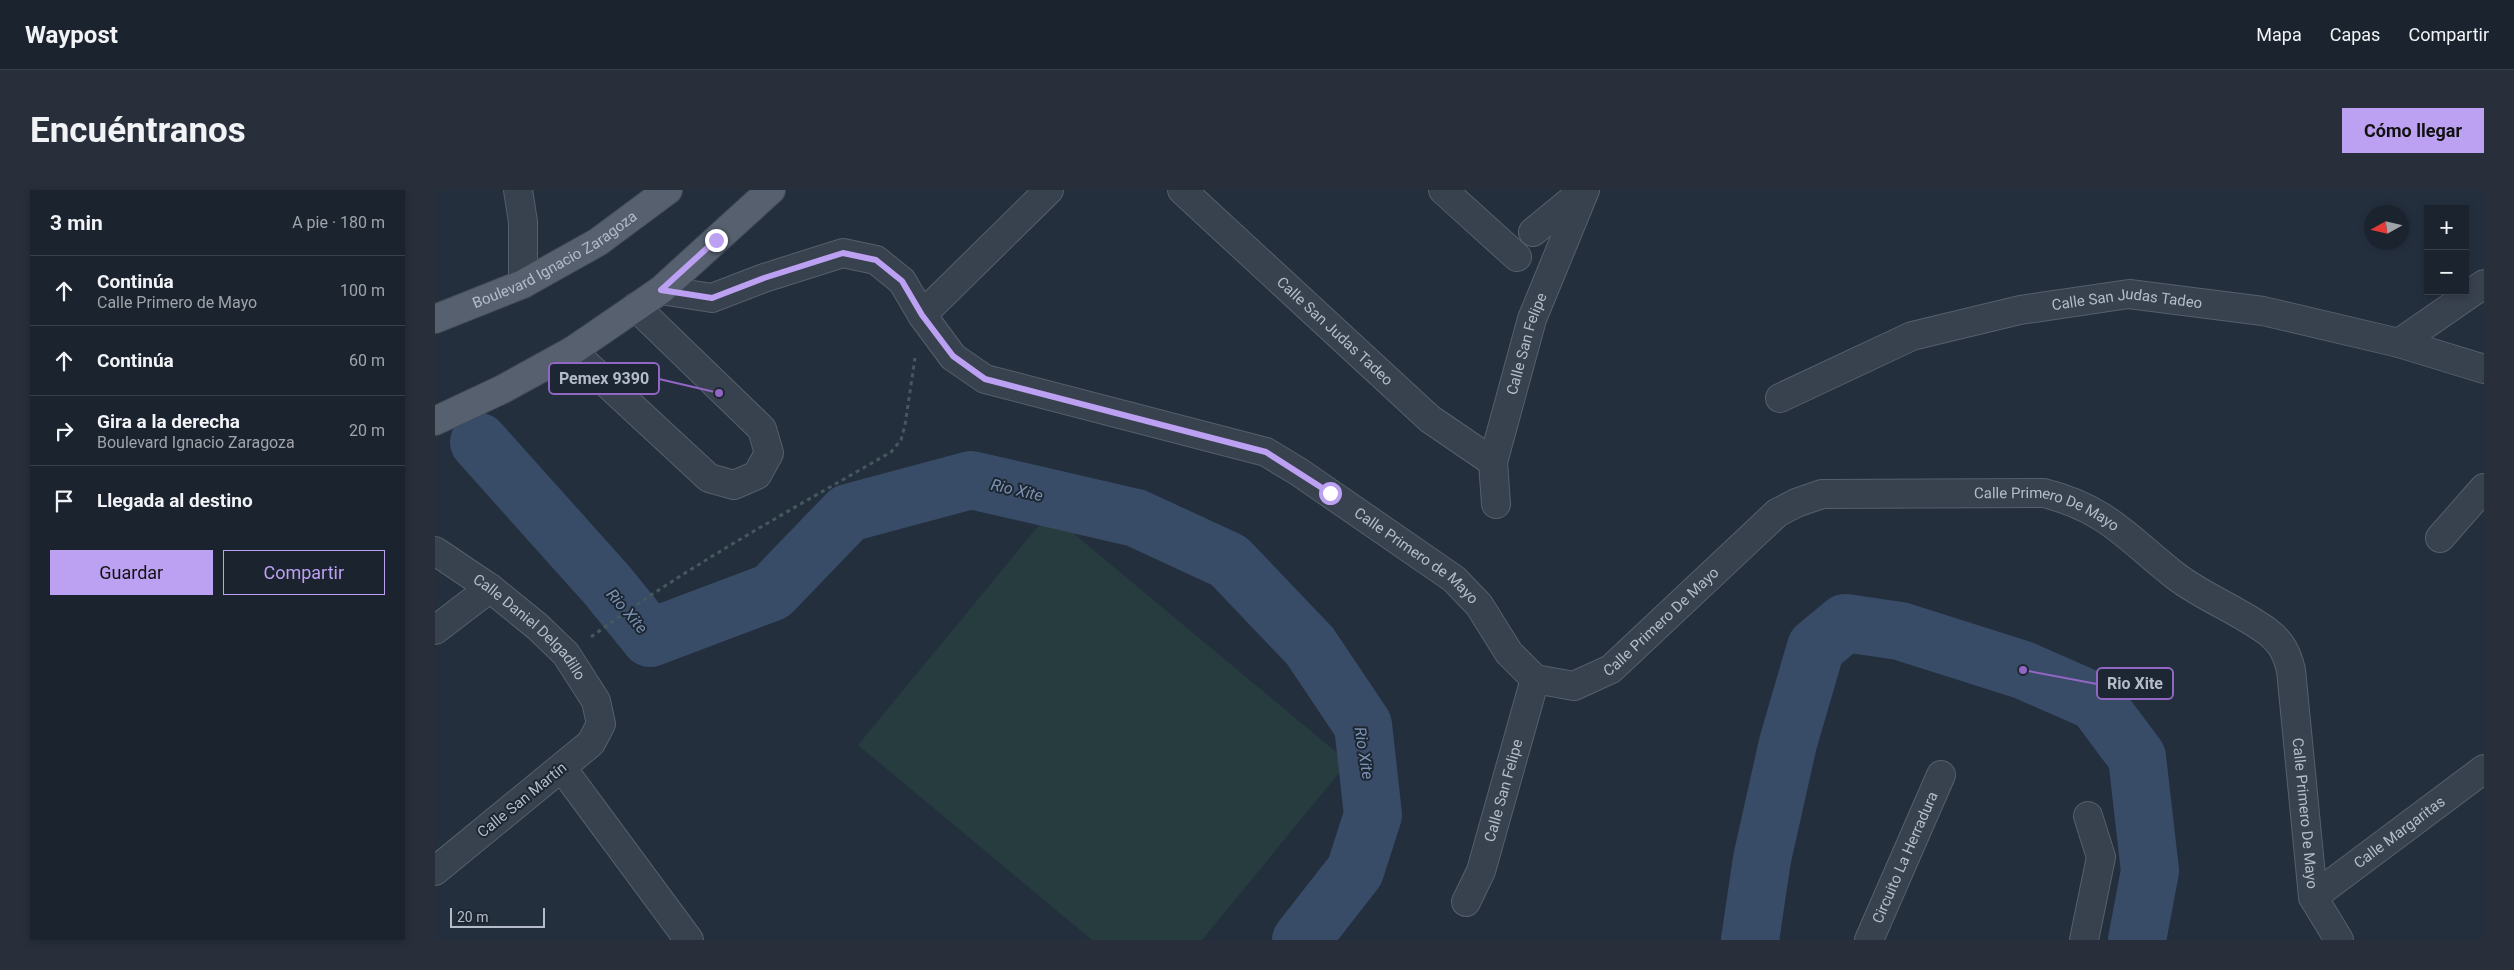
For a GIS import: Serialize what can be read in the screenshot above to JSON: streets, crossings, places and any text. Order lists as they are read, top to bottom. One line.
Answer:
{"streets":{"main road":["Boulevard Ignacio Zaragoza"],"street":["Calle San Judas Tadeo","Calle San Felipe","Calle Primero De Mayo","Calle Primero de Mayo","Calle Daniel Delgadillo","Calle San Martín","Calle Margaritas","Circuito La Herradura"]},"crossings":[["Calle San Judas Tadeo","Calle San Felipe"],["Calle San Felipe","Calle Primero De Mayo"],["Calle San Felipe","Calle Primero de Mayo"],["Calle Primero De Mayo","Calle Primero de Mayo"],["Calle Primero De Mayo","Calle Margaritas"],["Calle Daniel Delgadillo","Calle San Martín"]],"water":["Rio Xite"],"places":["Pemex 9390","Rio Xite"],"scale_bar":"20 m","north":"left","page":{"header":"Waypost","nav":["Mapa","Capas","Compartir"],"buttons":["Cómo llegar",["Guardar","Compartir"]],"title":"Encuéntranos","heading":["3 min","A pie · 180 m"],"map_buttons":["+","−"],"list":[["Continúa","Calle Primero de Mayo","100 m"],["Continúa","60 m"],["Gira a la derecha","Boulevard Ignacio Zaragoza","20 m"],"Llegada al destino"],"scale":"20 m"}}
